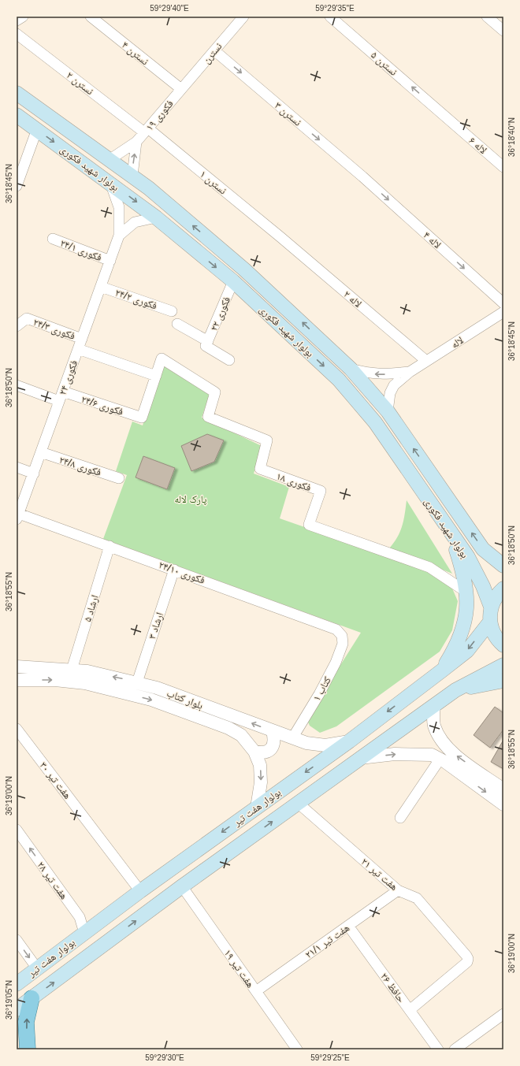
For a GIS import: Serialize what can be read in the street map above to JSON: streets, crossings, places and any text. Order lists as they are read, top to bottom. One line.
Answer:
{"streets":{"main road":["بولوار شهید فکوری","بولوار هفت تیر"],"street":["نسترن ۴","نسترن","نسترن ۵","نسترن ۲","نسترن ۳","فکوری ۱۹","لاله ۶","نسترن ۱","لاله ۴","فکوری ۲۴/۱","فکوری ۲۴/۲","لاله ۲","فکوری ۲۲","فکوری ۲۴/۳","لاله","فکوری ۲۴","فکوری ۲۴/۶","فکوری ۲۴/۸","فکوری ١٨","فکوری ۲۴/۱۰","ارشاد ۵","ارشاد ۳","کتاب ۱","بلوار کتاب","هفت تیر ۳۰","هفت تیر ۲۱","هفت تیر ۲۸","هفت تیر ۲۱/۱","هفت تیر ۱۹","حافظ ۲۶"]},"crossings":[["نسترن ۴","نسترن"],["نسترن ۴","فکوری ۱۹"],["نسترن","نسترن ۳"],["نسترن","فکوری ۱۹"],["نسترن ۵","لاله ۶"],["نسترن ۲","فکوری ۱۹"],["نسترن ۲","نسترن ۱"],["نسترن ۳","لاله ۴"],["فکوری ۱۹","نسترن ۱"],["بولوار شهید فکوری","فکوری ۲۲"],["بولوار شهید فکوری","لاله"],["نسترن ۱","لاله ۲"],["فکوری ۲۴/۱","فکوری ۲۴"],["فکوری ۲۴/۲","فکوری ۲۴"],["لاله ۲","لاله"],["فکوری ۲۴/۳","فکوری ۲۴"],["فکوری ۲۴","فکوری ۲۴/۶"],["فکوری ۲۴","فکوری ۲۴/۸"],["فکوری ۲۴","فکوری ۲۴/۱۰"],["فکوری ۲۴/۶","فکوری ١٨"],["فکوری ۲۴/۱۰","ارشاد ۵"],["فکوری ۲۴/۱۰","ارشاد ۳"],["فکوری ۲۴/۱۰","کتاب ۱"],["ارشاد ۵","بلوار کتاب"],["ارشاد ۳","بلوار کتاب"],["کتاب ۱","بلوار کتاب"],["بلوار کتاب","بولوار هفت تیر"],["هفت تیر ۳۰","بولوار هفت تیر"],["بولوار هفت تیر","هفت تیر ۲۱"],["بولوار هفت تیر","هفت تیر ۲۸"],["بولوار هفت تیر","هفت تیر ۱۹"],["هفت تیر ۲۱","هفت تیر ۲۱/۱"],["هفت تیر ۲۱","حافظ ۲۶"],["هفت تیر ۲۱/۱","هفت تیر ۱۹"],["هفت تیر ۲۱/۱","حافظ ۲۶"]],"one_way":["نسترن ۵","نسترن ۳","لاله ۴","هفت تیر ۲۸"],"parks":["پارک لاله"],"coordinates":["59°29'40\"E","59°29'35\"E","36°18'40\"N","36°18'45\"N","36°18'50\"N","36°18'55\"N","36°19'00\"N","36°19'05\"N","59°29'30\"E","59°29'25\"E"]}
